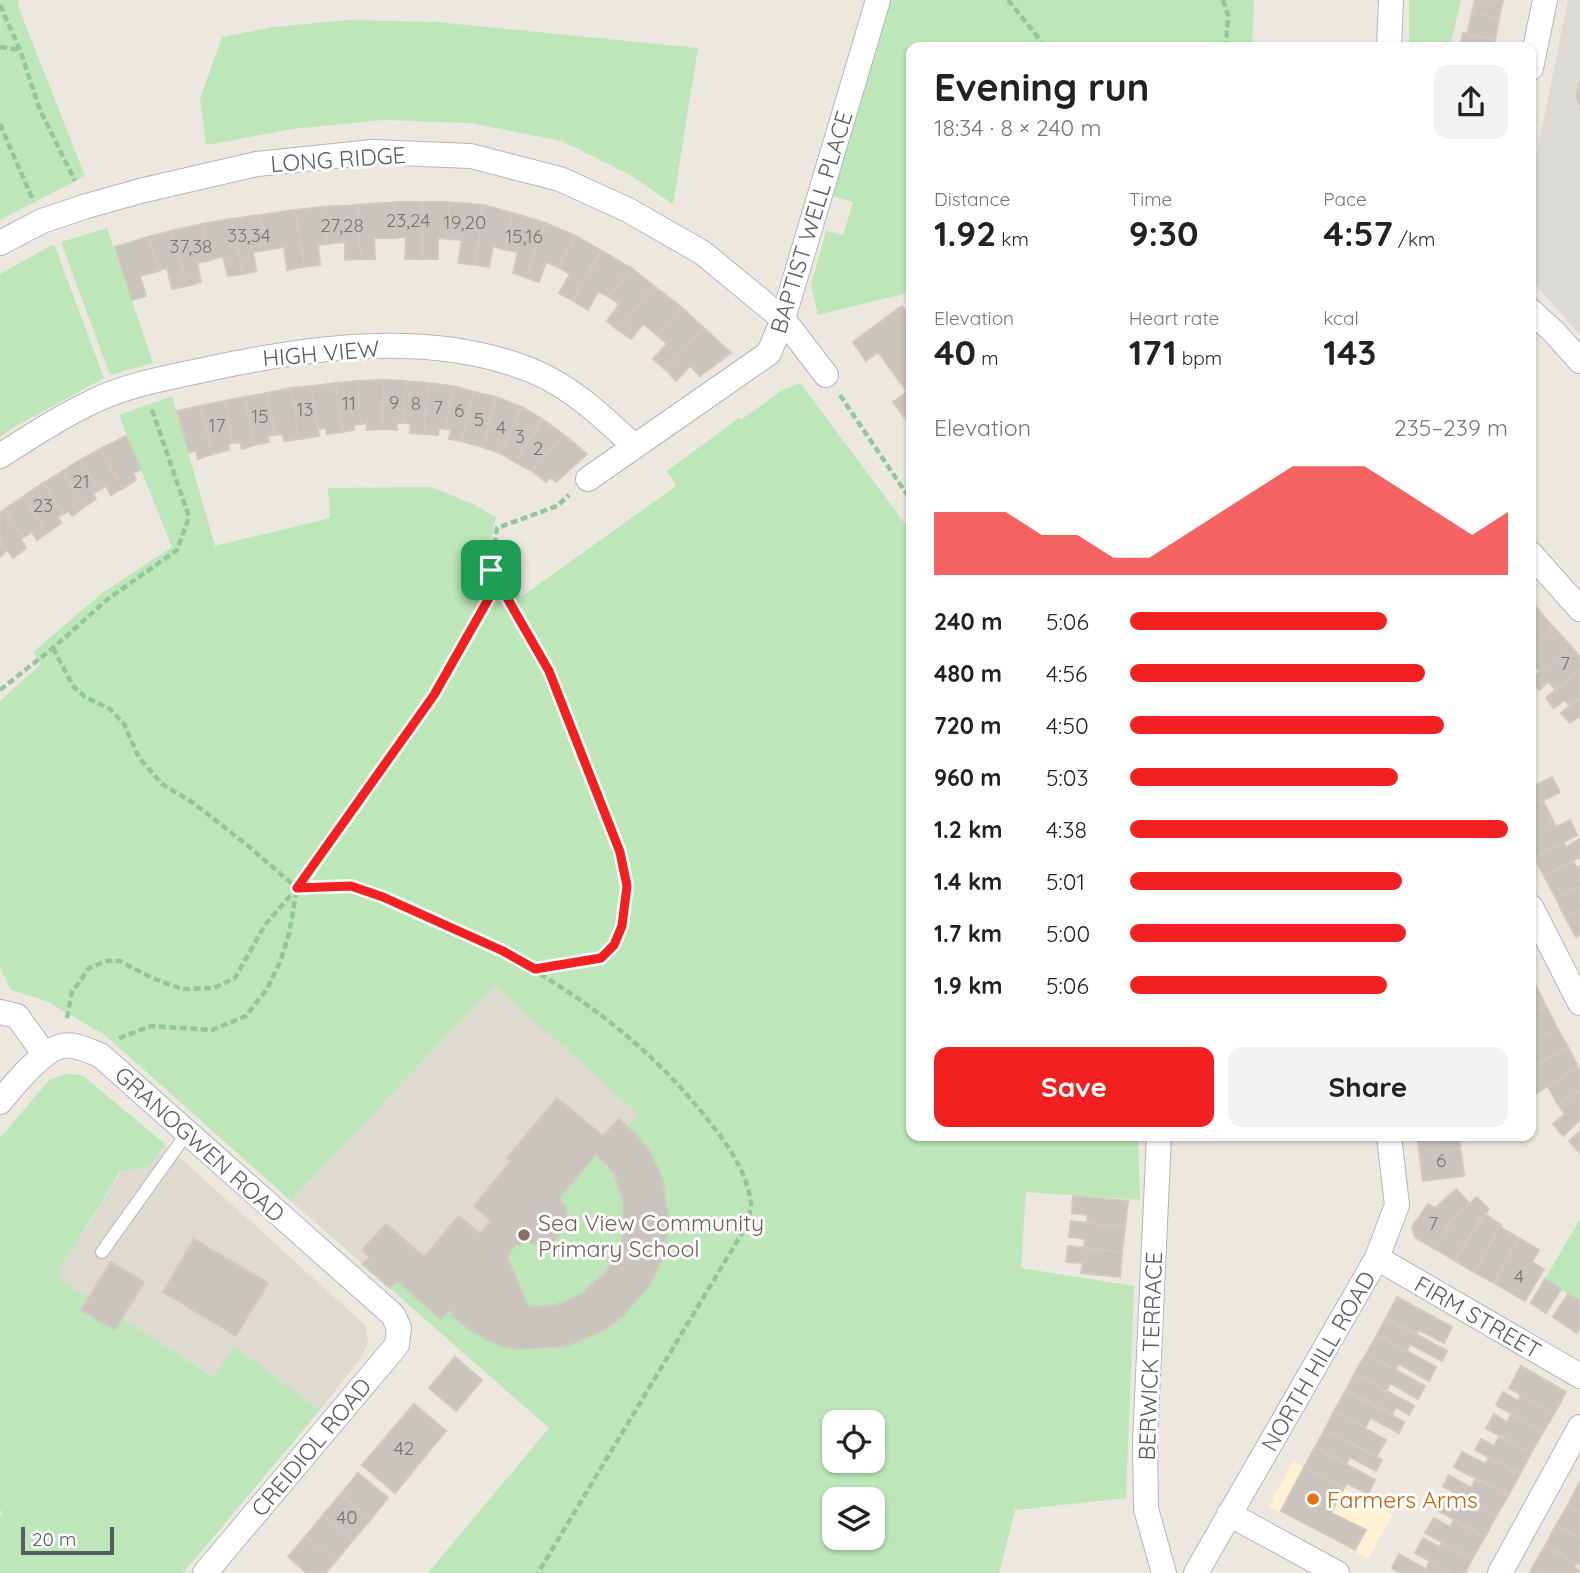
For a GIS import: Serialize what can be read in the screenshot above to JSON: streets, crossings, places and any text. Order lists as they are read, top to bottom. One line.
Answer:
{"streets":{"street":["LONG RIDGE","BAPTIST WELL PLACE","HIGH VIEW","GRANOGWEN ROAD","FIRM STREET","BERWICK TERRACE","NORTH HILL ROAD","CREIDIOL ROAD"]},"crossings":[["LONG RIDGE","BAPTIST WELL PLACE"],["BAPTIST WELL PLACE","HIGH VIEW"],["GRANOGWEN ROAD","CREIDIOL ROAD"],["FIRM STREET","NORTH HILL ROAD"]],"places":["Sea View Community Primary School","Farmers Arms"],"house_numbers":["23,24","19,20","27,28","33,34","15,16","37,38","9","11","8","7","13","6","15","5","17","4","3","2","21","23","7","6","7","4","42","40"],"scale_bar":"20 m","page":{"heading":["Evening run","18:34 · 8 × 240 m"],"stats":[["Distance","1.92 km"],["Time","9:30"],["Pace","4:57 /km"],["Elevation","40 m"],["Heart rate","171 bpm"],["kcal","143"]],"chart":["Elevation","235–239 m"],"list":[{"name":"240 m","note":"5:06"},{"name":"480 m","note":"4:56"},{"name":"720 m","note":"4:50"},{"name":"960 m","note":"5:03"},{"name":"1.2 km","note":"4:38"},{"name":"1.4 km","note":"5:01"},{"name":"1.7 km","note":"5:00"},{"name":"1.9 km","note":"5:06"}],"buttons":["Save","Share"],"scale":"20 m"}}
